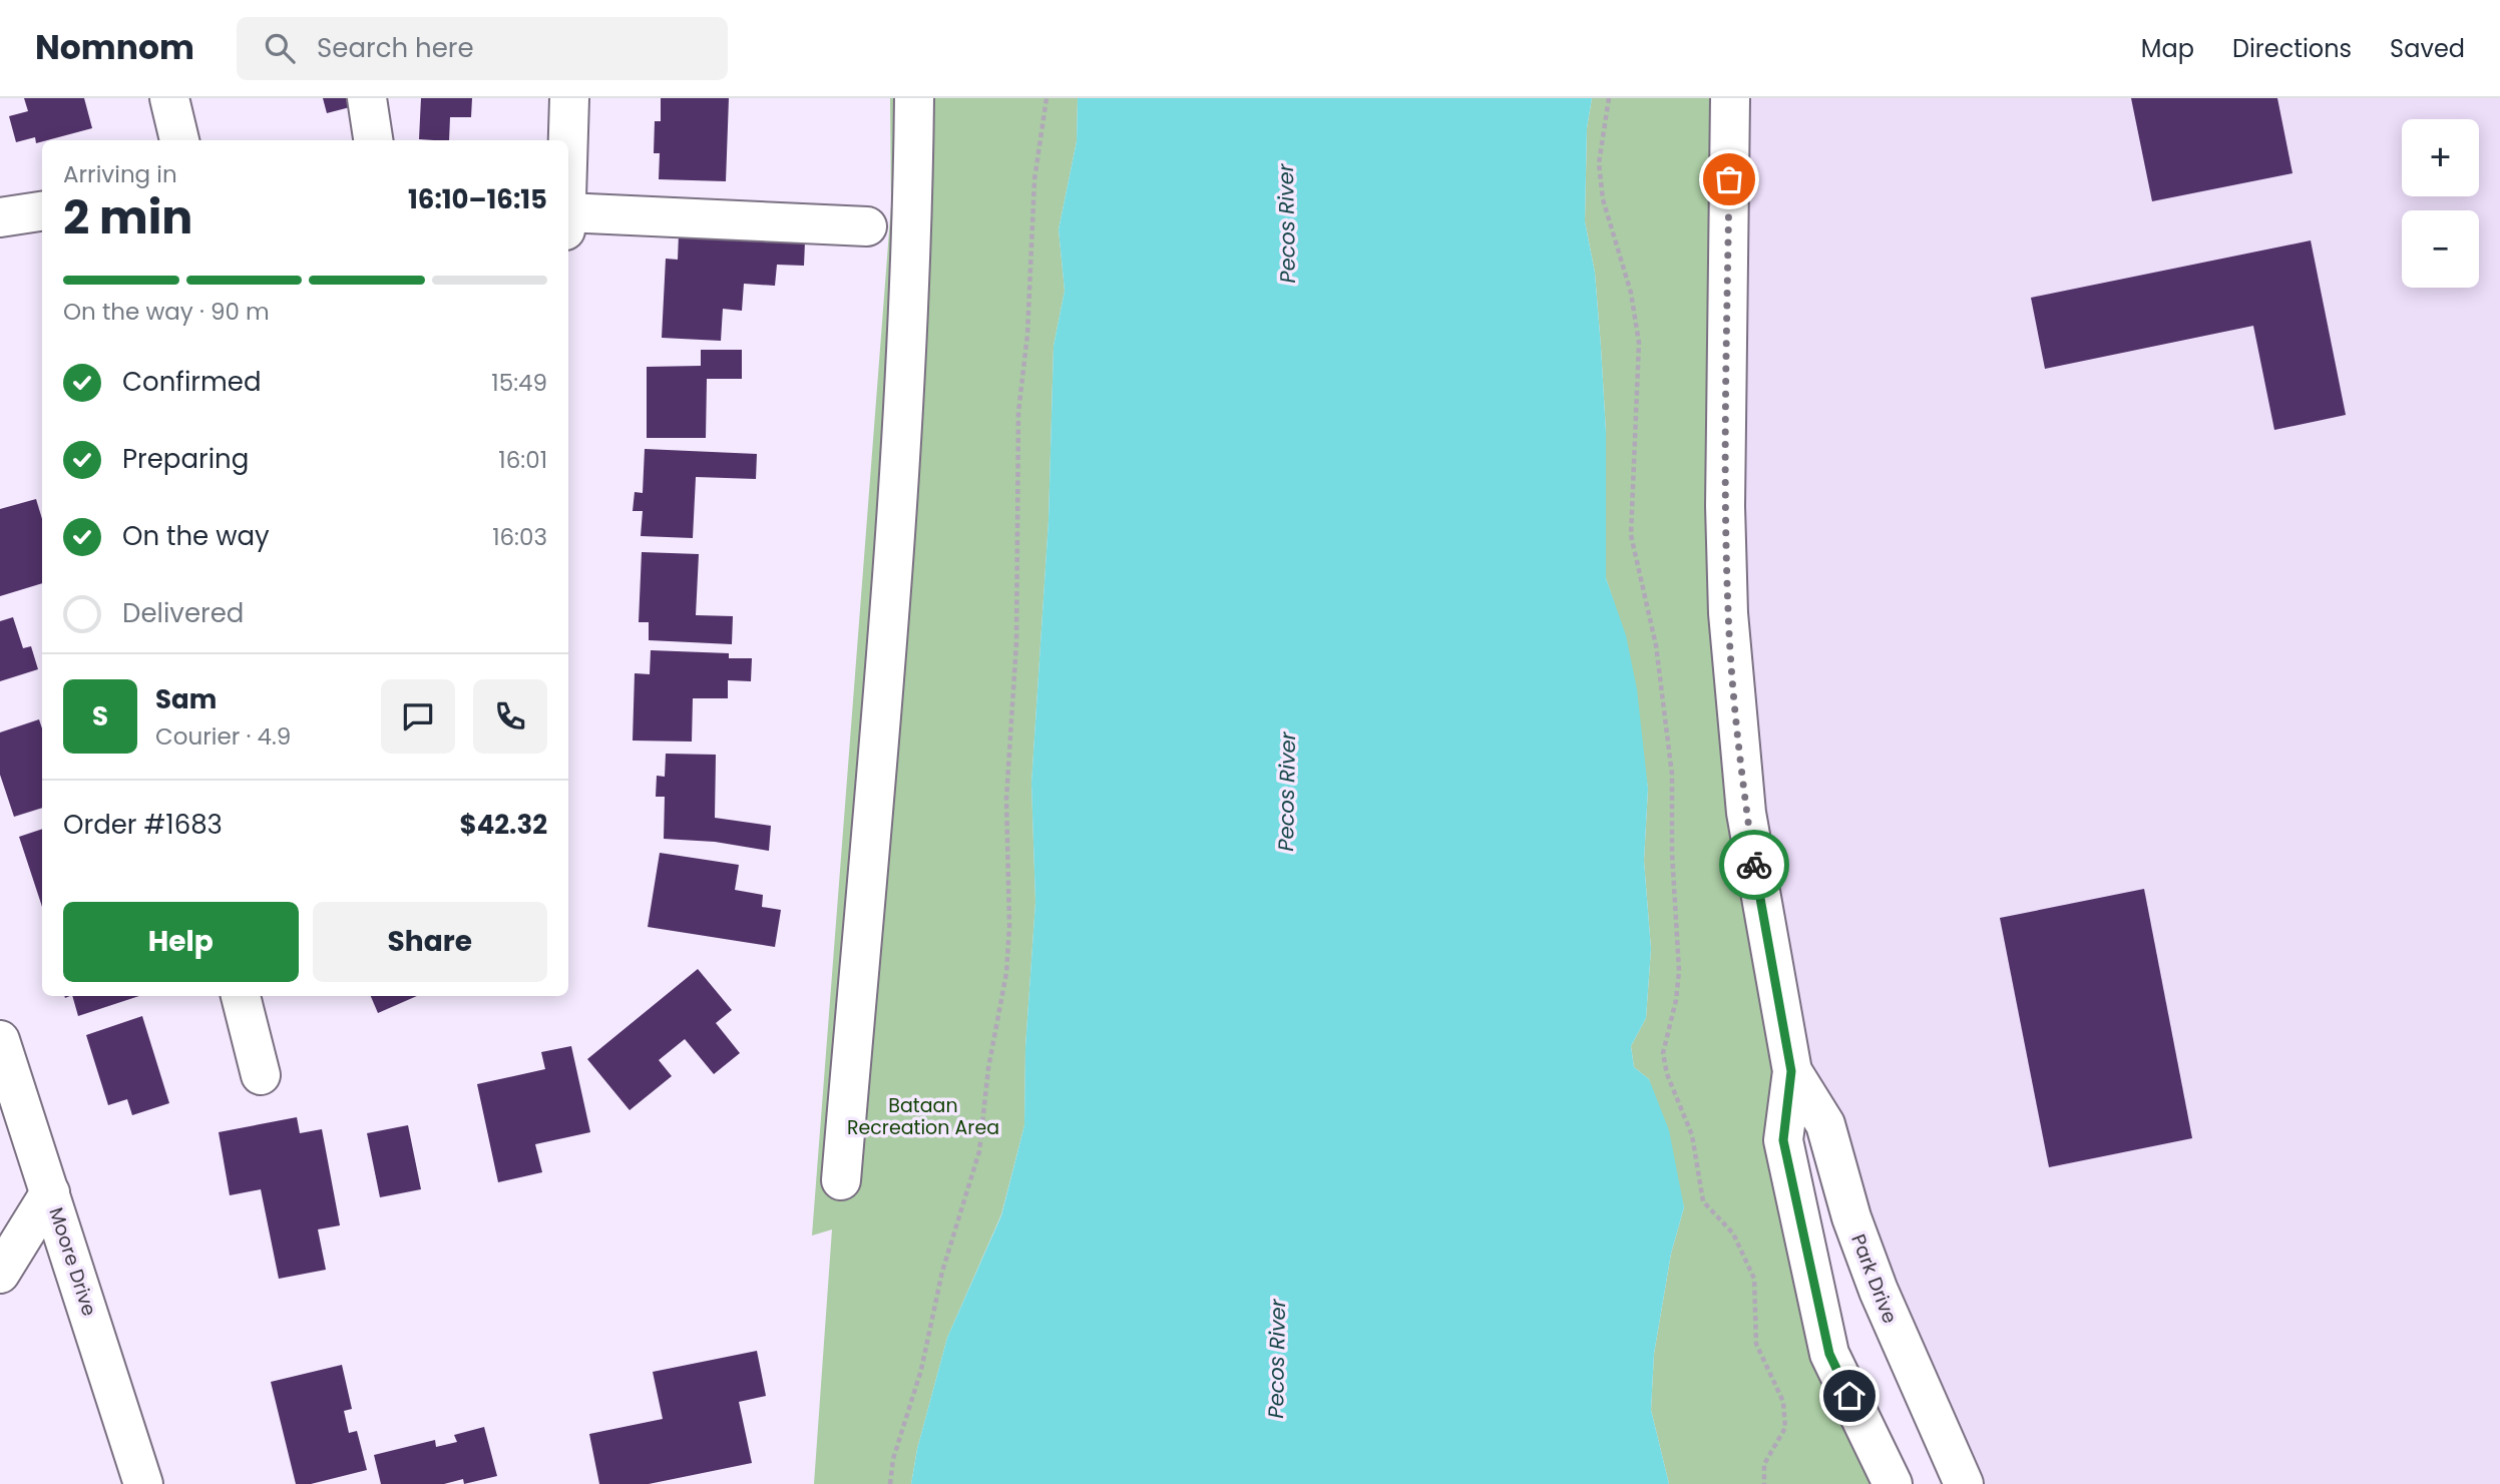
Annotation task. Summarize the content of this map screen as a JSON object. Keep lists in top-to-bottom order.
{
  "streets": {
    "street": ["Moore Drive", "Park Drive"]
  },
  "water": ["Pecos River"],
  "parks": ["Bataan Recreation Area"],
  "page": {
    "header": "Nomnom",
    "search": "Search here",
    "nav": ["Map", "Directions", "Saved"],
    "map_buttons": ["+", "−"],
    "heading": ["2 min", "Arriving in", "16:10–16:15"],
    "panel": [
      "Sam",
      "Courier · 4.9",
      "Order #1683",
      "$42.32"
    ],
    "bar": "On the way · 90 m",
    "list": [
      ["Confirmed", "15:49"],
      ["Preparing", "16:01"],
      ["On the way", "16:03"],
      "Delivered"
    ],
    "round": "S",
    "buttons": ["Help", "Share"]
  }
}
